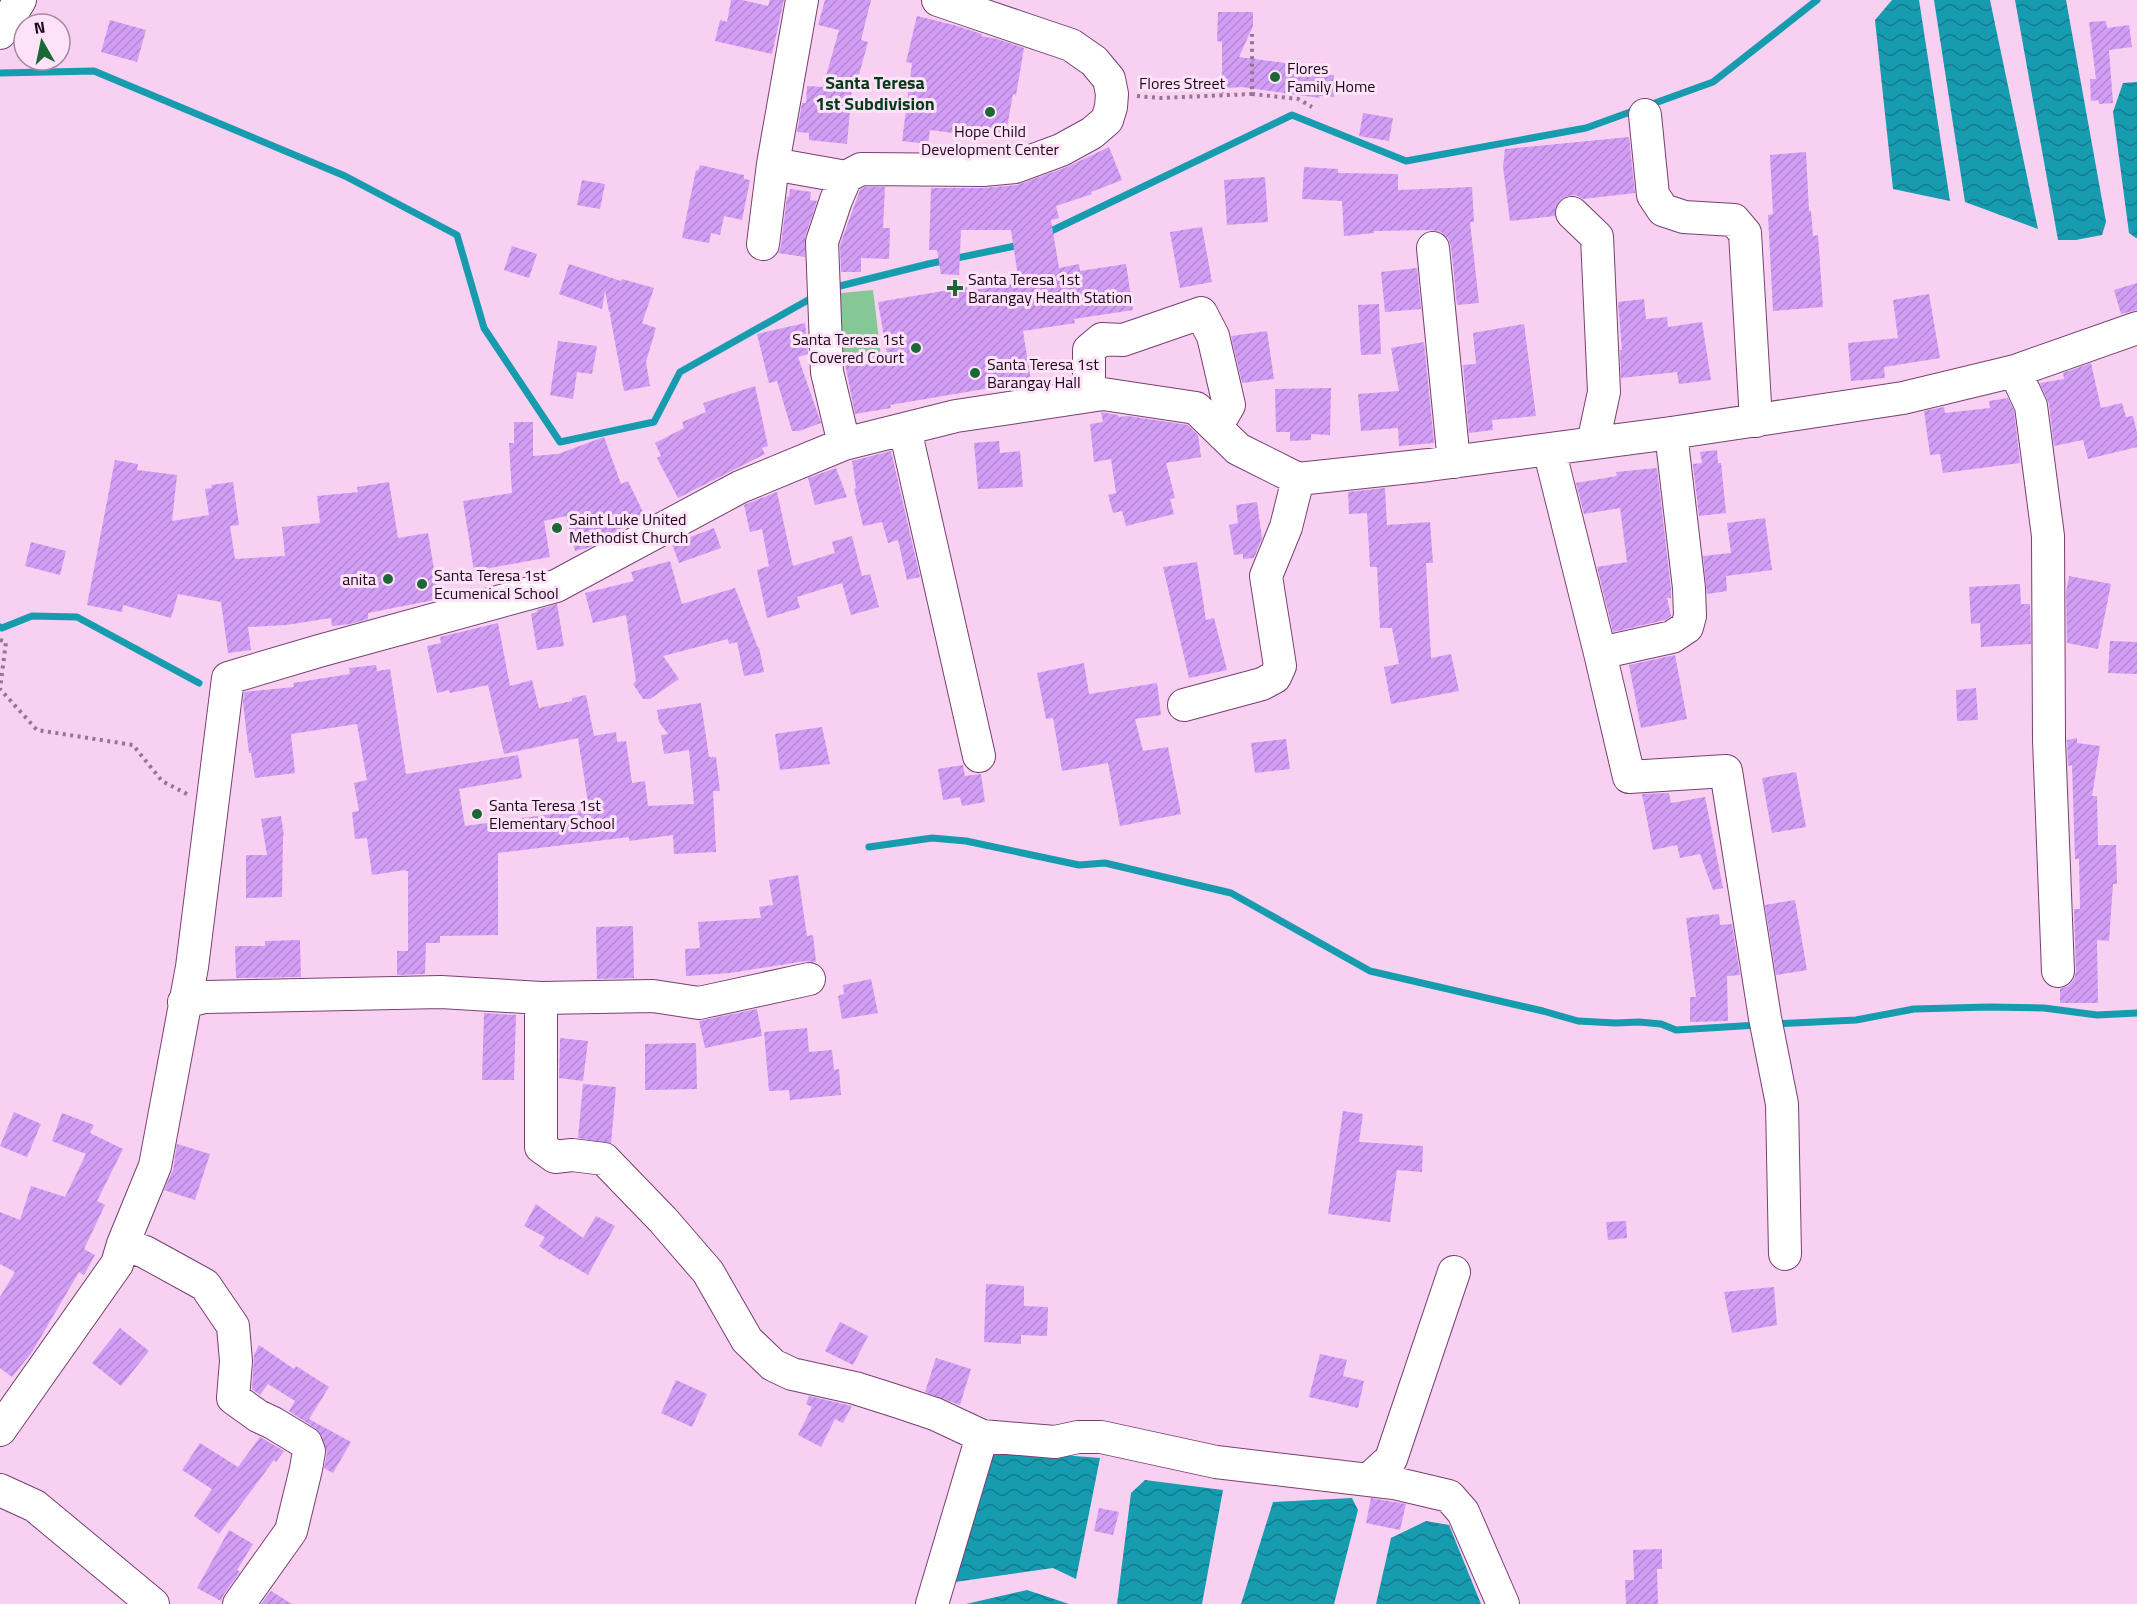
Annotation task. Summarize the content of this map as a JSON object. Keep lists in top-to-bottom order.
{
  "streets": {
    "path": ["Flores Street"]
  },
  "districts": ["Santa Teresa 1st Subdivision"],
  "places": {
    "other": [
      "Flores Family Home",
      "Hope Child Development Center",
      "Santa Teresa 1st Covered Court",
      "Santa Teresa 1st Barangay Hall",
      "Saint Luke United Methodist Church",
      "anita",
      "Santa Teresa 1st Ecumenical School",
      "Santa Teresa 1st Elementary School"
    ],
    "health": ["Santa Teresa 1st Barangay Health Station"]
  },
  "north": "top"
}
